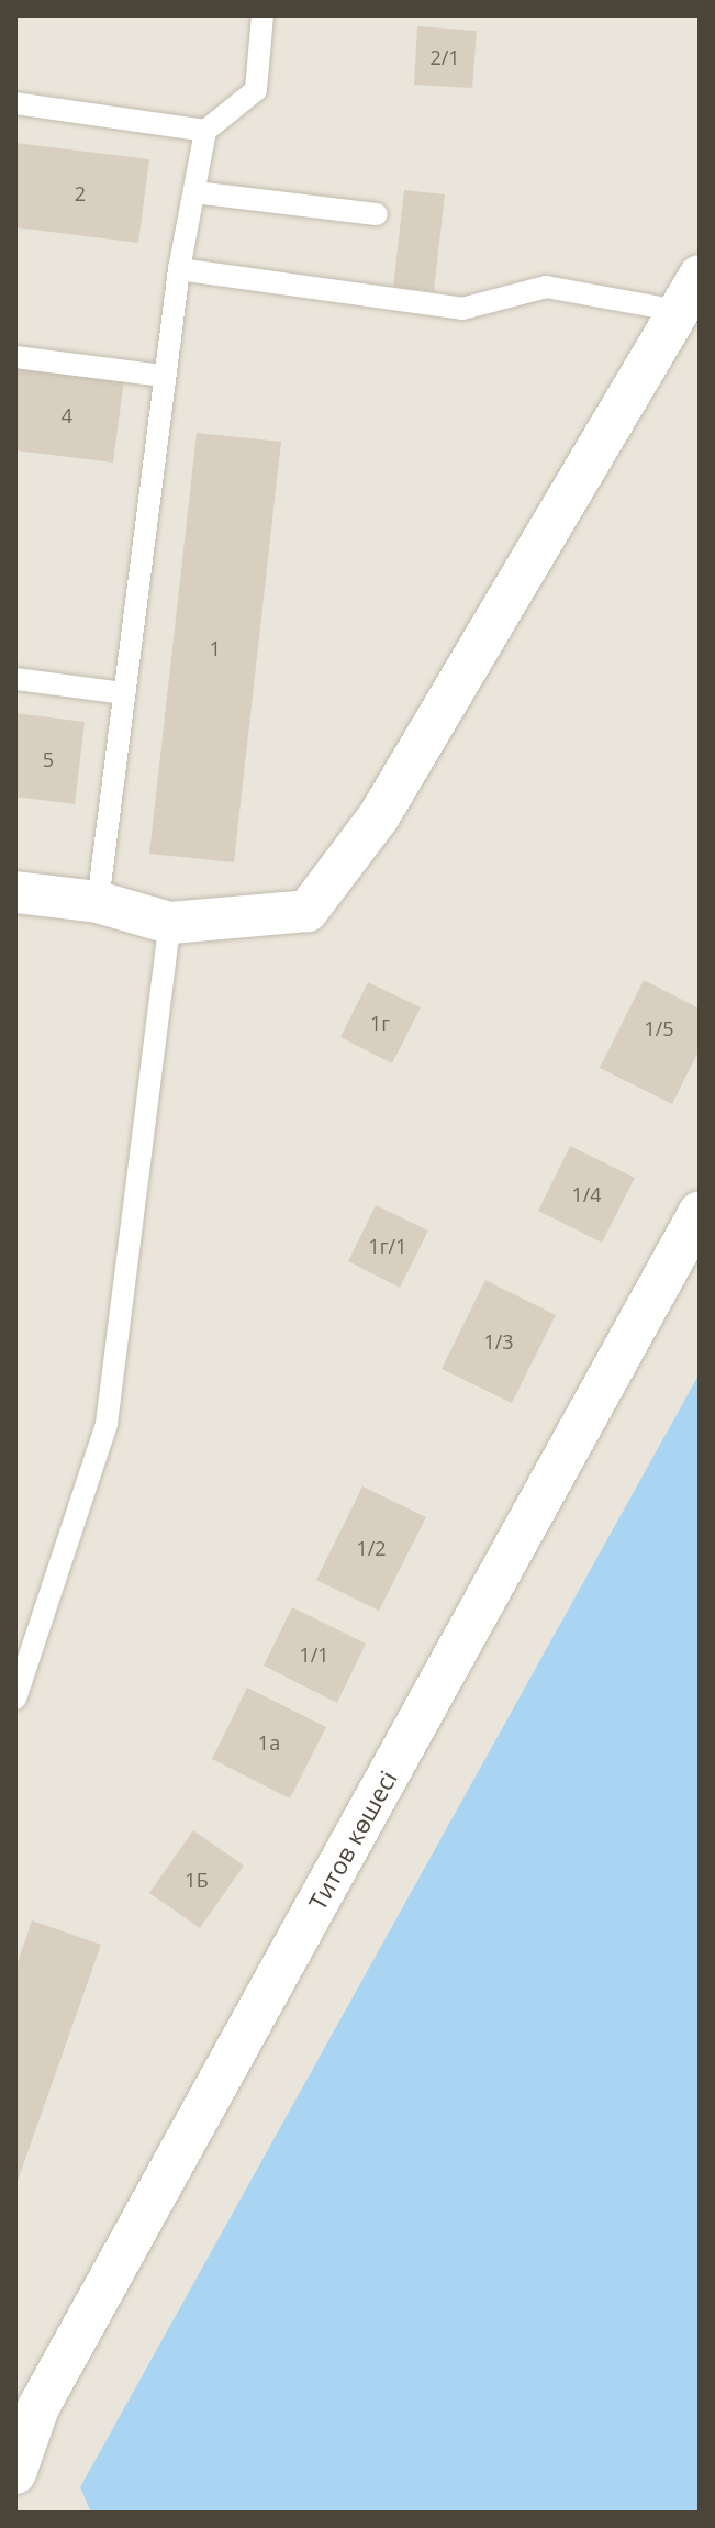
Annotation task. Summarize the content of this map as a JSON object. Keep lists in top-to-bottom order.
{
  "streets": {
    "street": ["Титов көшесі"]
  },
  "house_numbers": [
    "2/1",
    "2",
    "4",
    "1",
    "5",
    "1г",
    "1/5",
    "1/4",
    "1г/1",
    "1/3",
    "1/2",
    "1/1",
    "1а",
    "1Б"
  ]
}
